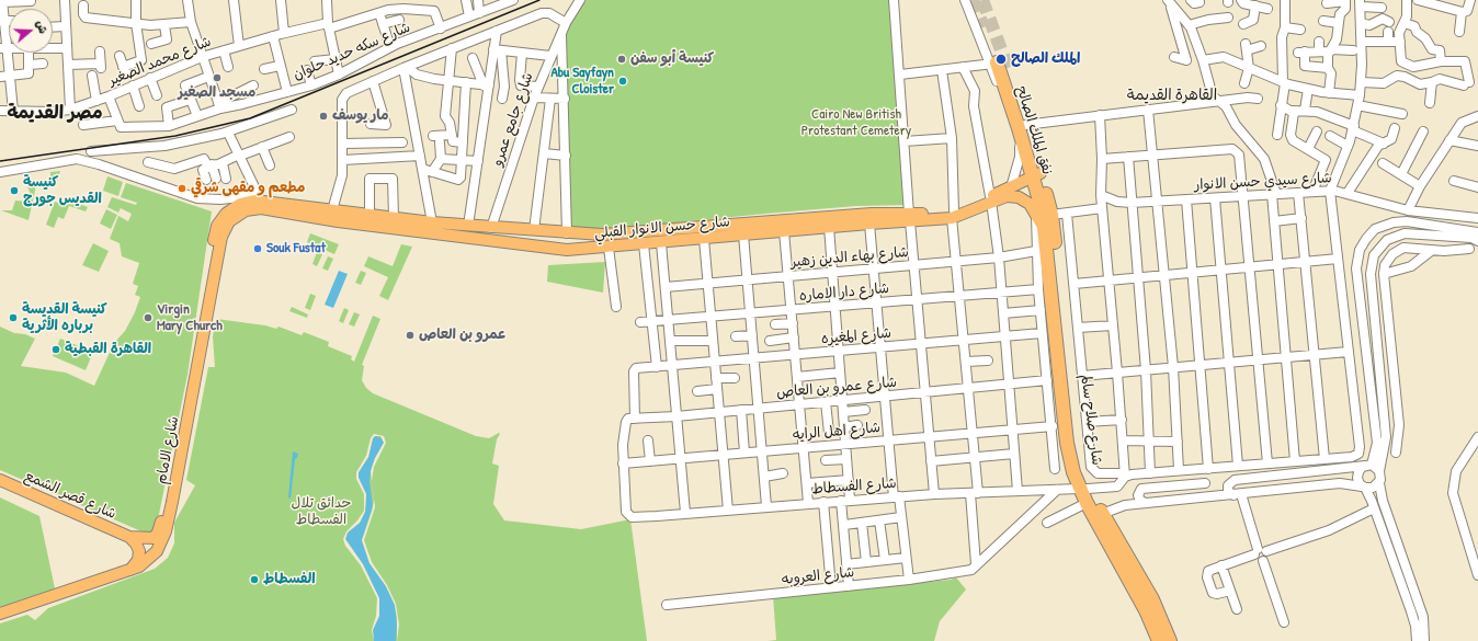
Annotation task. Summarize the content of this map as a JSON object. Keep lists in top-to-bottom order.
{
  "streets": {
    "highway": ["نفق الملك الصالح", "شارع صلاح سالم"],
    "main road": ["شارع حسن الانوار القبلي", "شارع الامام", "شارع قصر الشمع"],
    "street": [
      "شارع سكه حديد حلوان",
      "شارع محمد الصغير",
      "شارع جامع عمرو",
      "شارع سيدي حسن الانوار",
      "شارع بهاء الدين زهير",
      "شارع دار الاماره",
      "شارع المغيره",
      "شارع عمرو بن العاص",
      "شارع اهل الرايه",
      "شارع الفسطاط",
      "شارع العروبه"
    ]
  },
  "crossings": [
    ["شارع سكه حديد حلوان", "شارع محمد الصغير"],
    ["شارع جامع عمرو", "شارع حسن الانوار القبلي"],
    ["نفق الملك الصالح", "شارع حسن الانوار القبلي"],
    ["نفق الملك الصالح", "شارع صلاح سالم"],
    ["شارع حسن الانوار القبلي", "شارع صلاح سالم"],
    ["شارع حسن الانوار القبلي", "شارع الامام"],
    ["شارع المغيره", "شارع عمرو بن العاص"],
    ["شارع صلاح سالم", "شارع الفسطاط"],
    ["شارع اهل الرايه", "شارع الفسطاط"]
  ],
  "districts": ["القاهرة القديمة", "مصر القديمة"],
  "parks": ["Cairo New British Protestant Cemetery", "حدائق تلال الفسطاط"],
  "places": [
    "كنيسة أبو سفن",
    "الملك الصالح",
    "مسجد الصغير",
    "Abu Sayfayn Cloister",
    "مار يوسف",
    "مطعم و مقهى شرقي",
    "كنيسة القديس جورج",
    "Souk Fustat",
    "كنيسة القديسة برباره الأثرية",
    "Virgin Mary Church",
    "عمرو بن العاص",
    "القاهرة القبطية",
    "الفسطاط"
  ],
  "north": "right"
}
